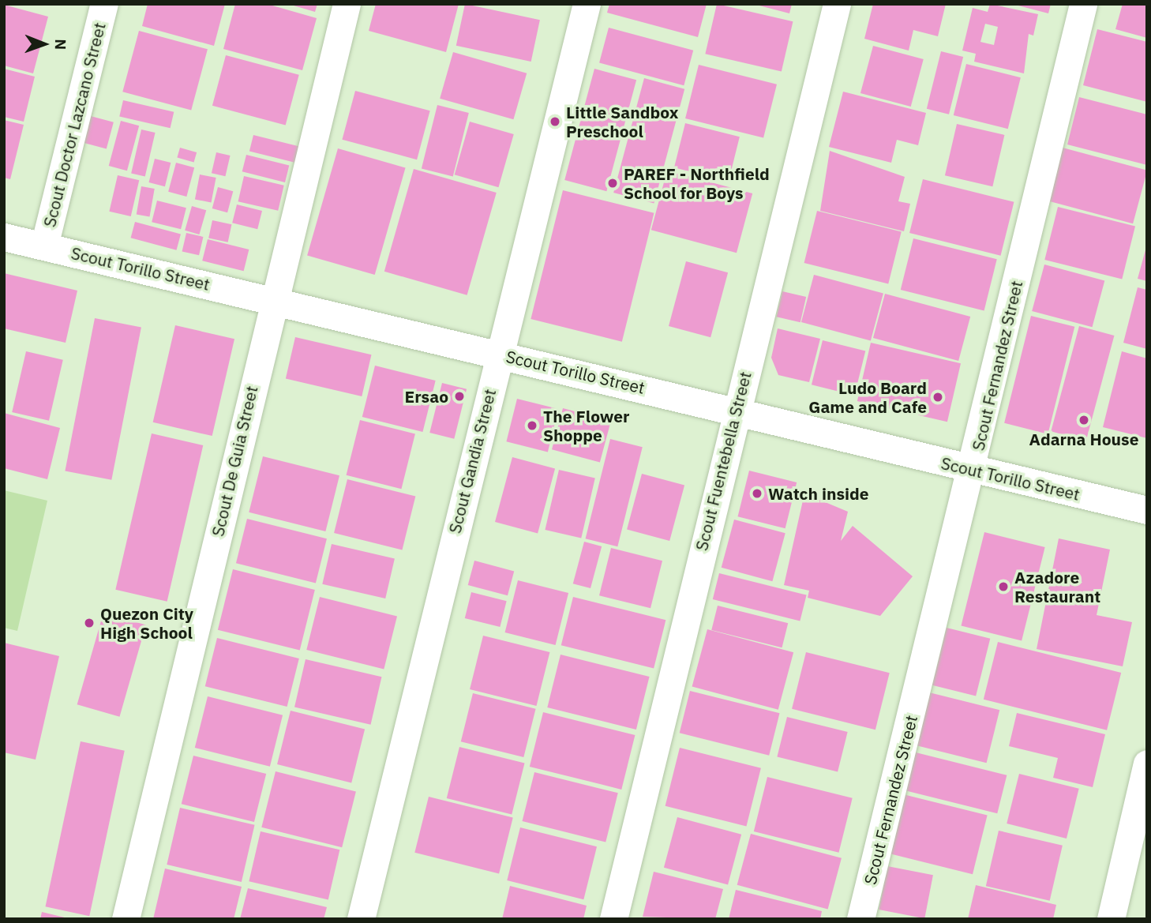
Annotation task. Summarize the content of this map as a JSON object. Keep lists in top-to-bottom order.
{
  "streets": {
    "street": [
      "Scout Doctor Lazcano Street",
      "Scout Torillo Street",
      "Scout Fernandez Street",
      "Scout De Guia Street",
      "Scout Gandia Street",
      "Scout Fuentebella Street"
    ]
  },
  "crossings": [
    ["Scout Doctor Lazcano Street", "Scout Torillo Street"],
    ["Scout Torillo Street", "Scout Fernandez Street"],
    ["Scout Torillo Street", "Scout De Guia Street"],
    ["Scout Torillo Street", "Scout Gandia Street"],
    ["Scout Torillo Street", "Scout Fuentebella Street"]
  ],
  "places": [
    "Little Sandbox Preschool",
    "PAREF - Northfield School for Boys",
    "Ersao",
    "Ludo Board Game and Cafe",
    "Adarna House",
    "The Flower Shoppe",
    "Watch inside",
    "Azadore Restaurant",
    "Quezon City High School"
  ],
  "north": "right"
}
